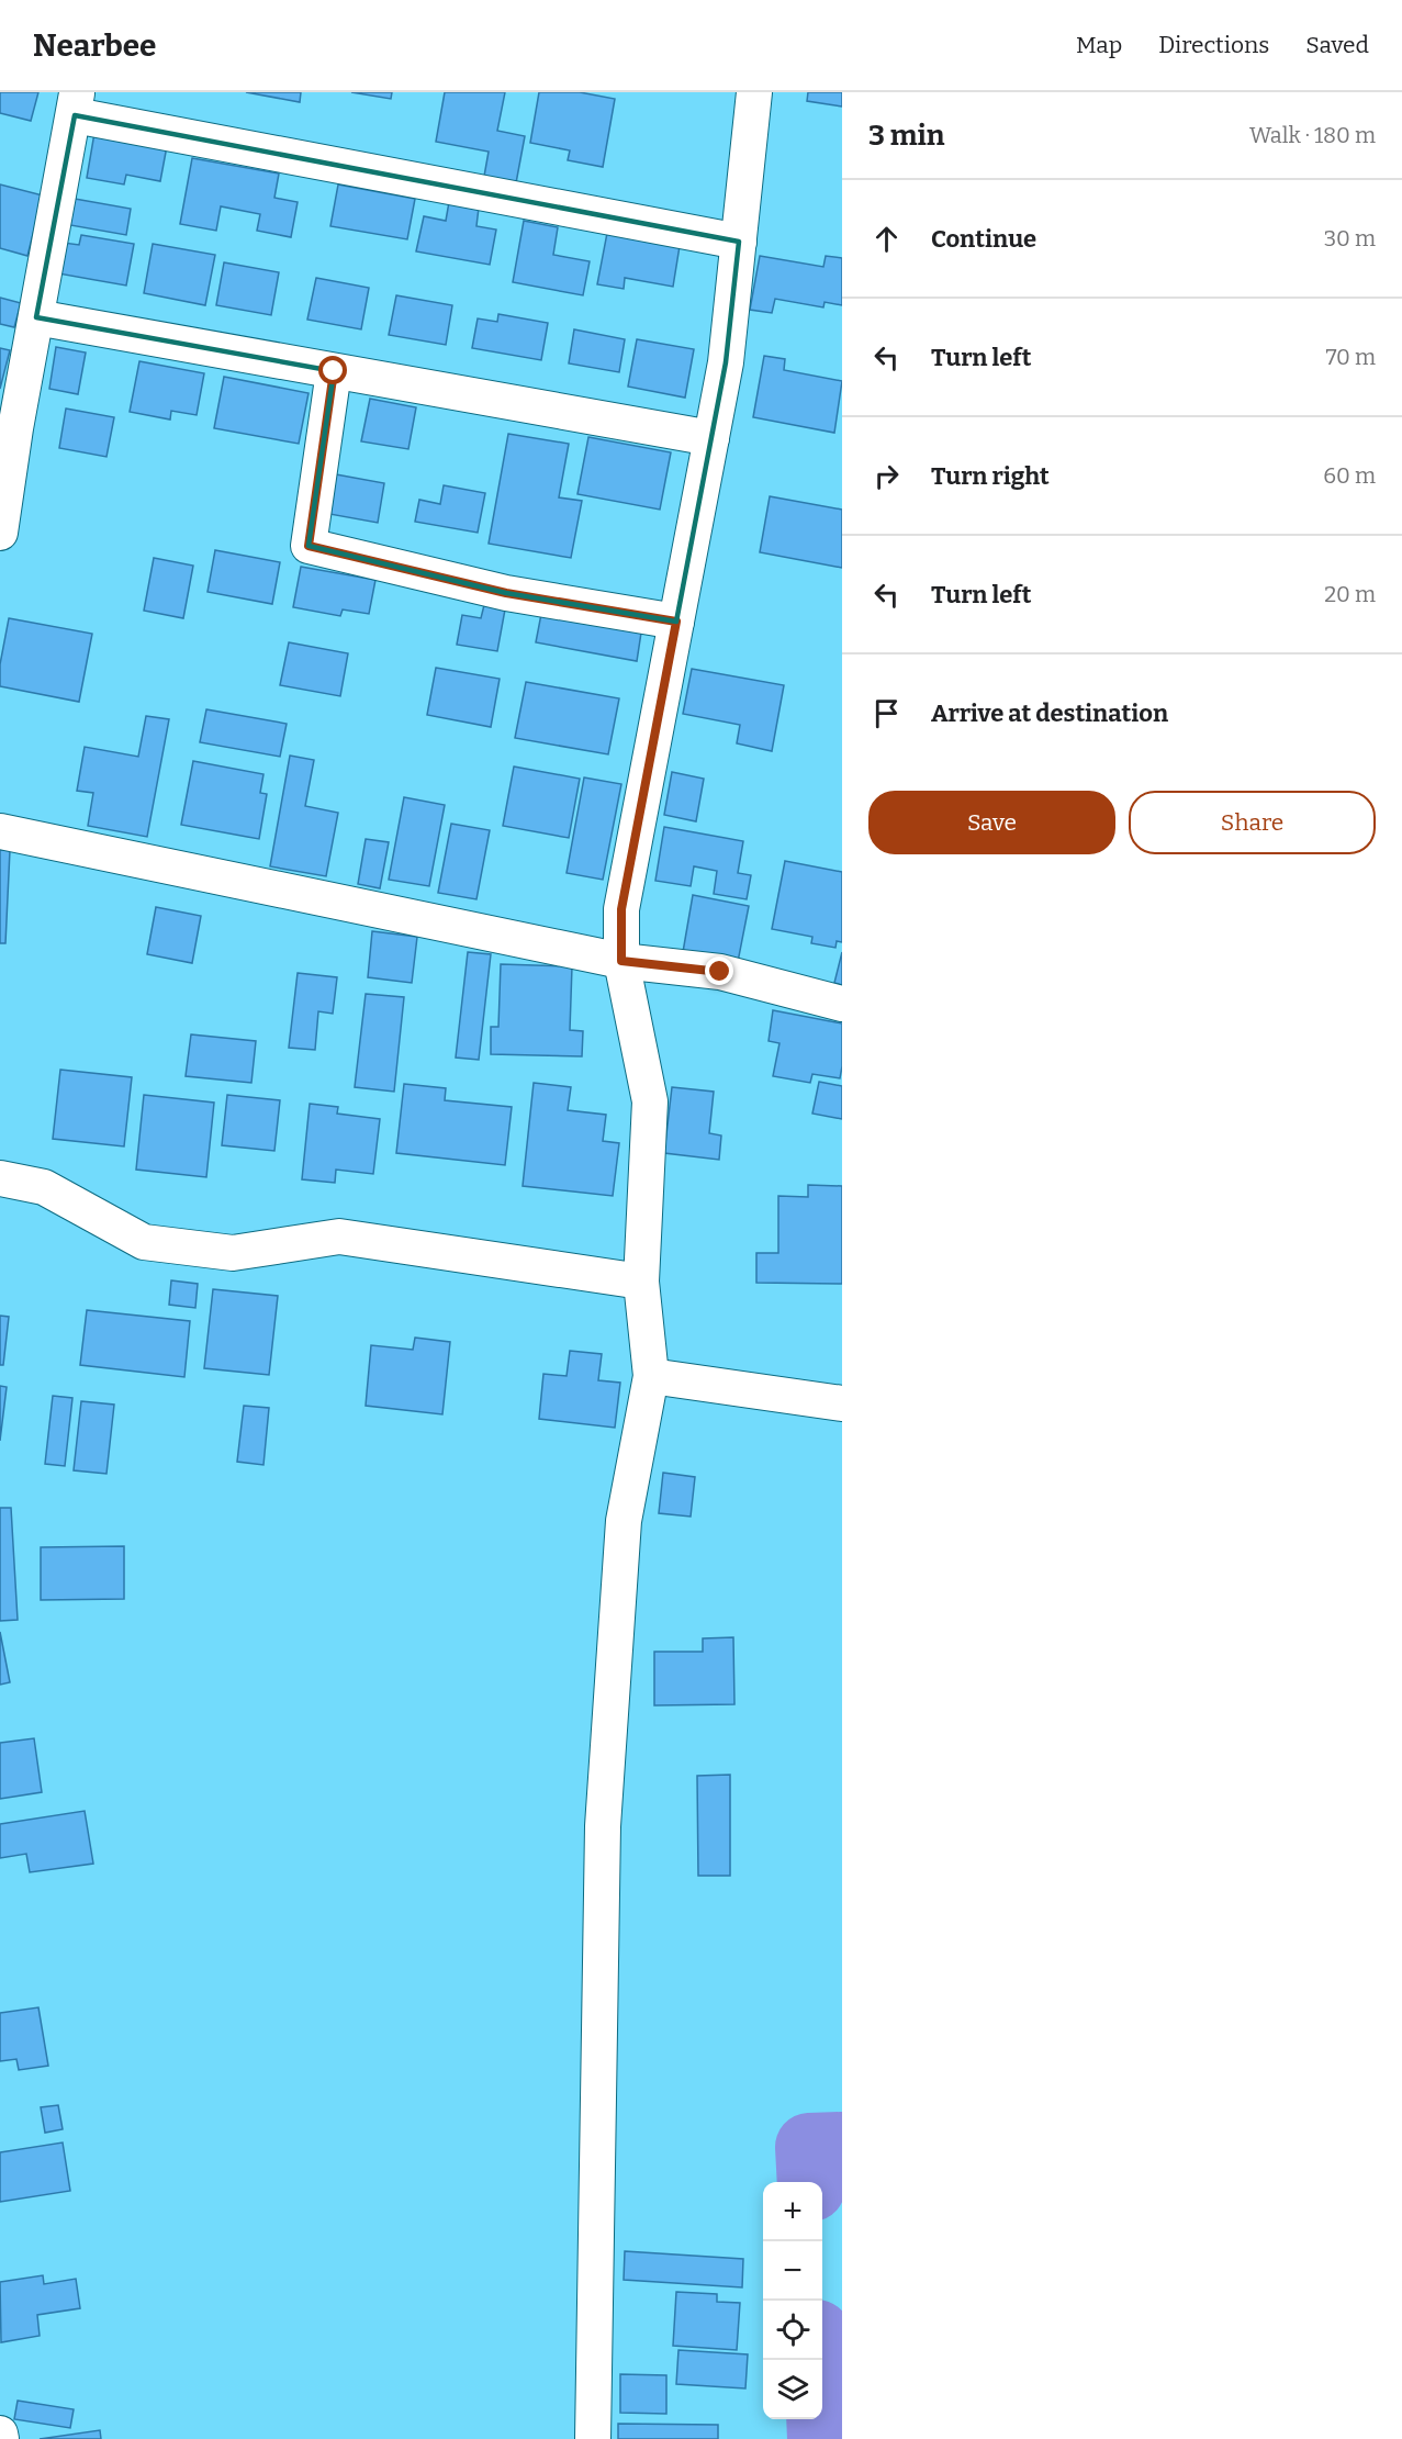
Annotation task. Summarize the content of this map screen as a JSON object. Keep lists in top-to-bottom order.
{
  "page": {
    "header": "Nearbee",
    "nav": ["Map", "Directions", "Saved"],
    "heading": ["3 min", "Walk · 180 m"],
    "list": [
      ["Continue", "30 m"],
      ["Turn left", "70 m"],
      ["Turn right", "60 m"],
      ["Turn left", "20 m"],
      "Arrive at destination"
    ],
    "buttons": ["Save", "Share"],
    "map_buttons": ["+", "−"]
  }
}
